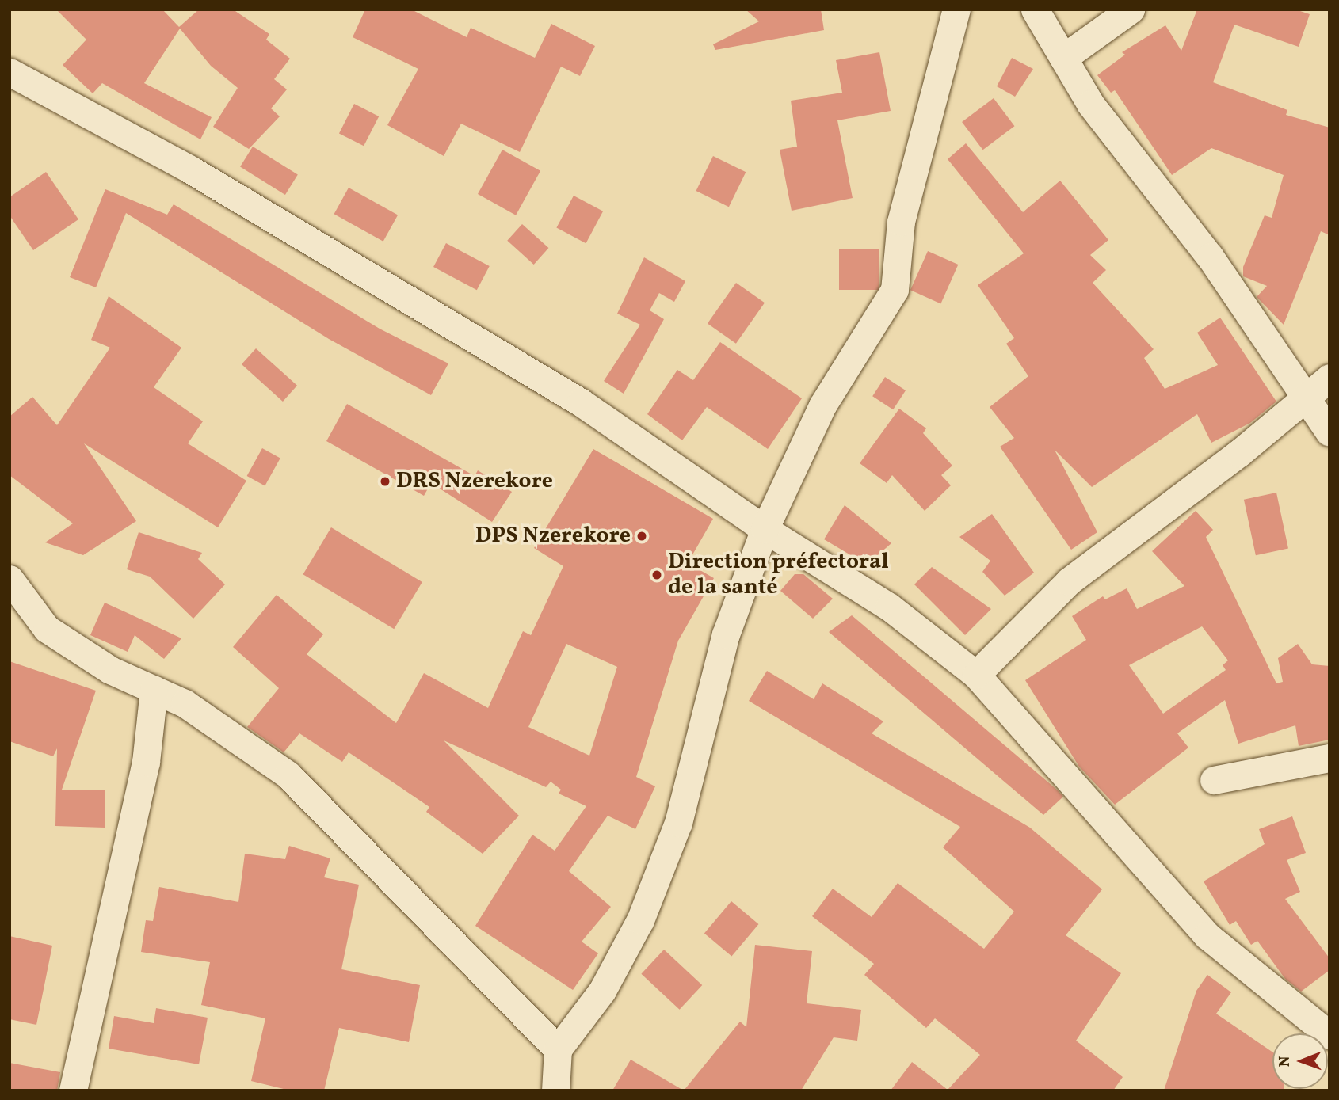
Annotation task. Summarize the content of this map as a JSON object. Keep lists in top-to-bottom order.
{
  "places": ["DRS Nzerekore", "DPS Nzerekore", "Direction préfectoral de la santé"],
  "north": "left"
}
